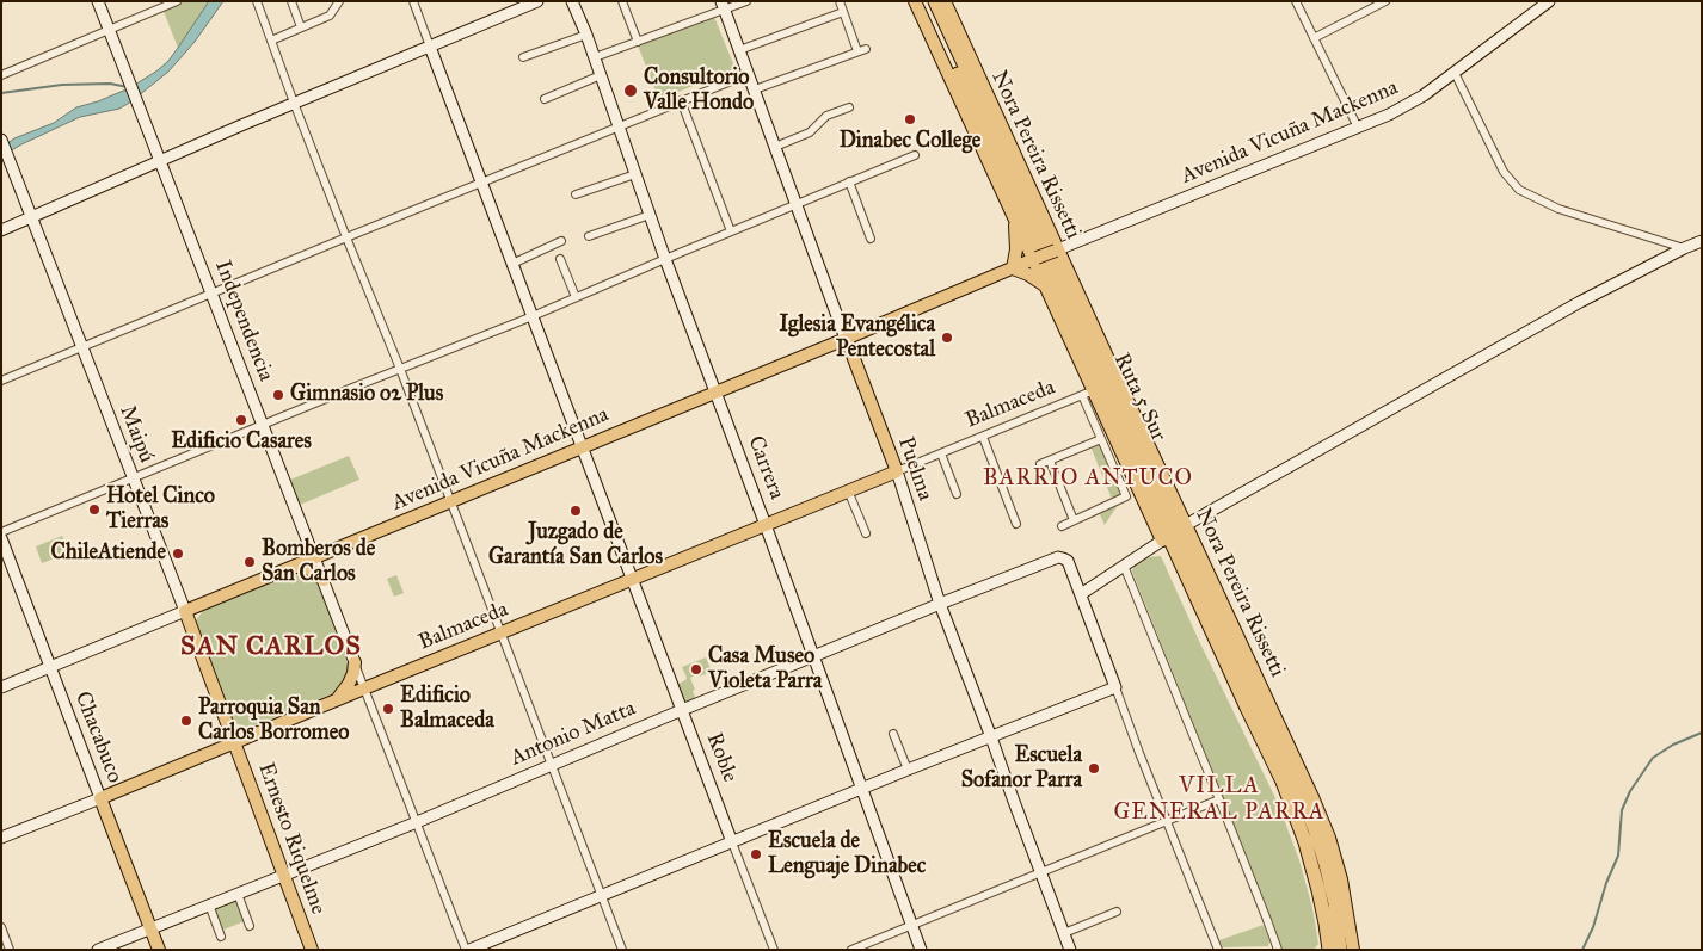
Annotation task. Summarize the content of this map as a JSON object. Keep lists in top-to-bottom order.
{
  "streets": {
    "highway": ["Ruta 5 Sur"],
    "main road": [
      "Avenida Vicuña Mackenna",
      "Nora Pereira Rissetti",
      "Balmaceda",
      "Maipú",
      "Puelma",
      "Chacabuco",
      "Ernesto Riquelme"
    ],
    "street": [
      "Independencia",
      "Carrera",
      "Antonio Matta",
      "Roble"
    ]
  },
  "crossings": [
    ["Avenida Vicuña Mackenna", "Nora Pereira Rissetti"],
    ["Avenida Vicuña Mackenna", "Independencia"],
    ["Avenida Vicuña Mackenna", "Balmaceda"],
    ["Avenida Vicuña Mackenna", "Maipú"],
    ["Avenida Vicuña Mackenna", "Carrera"],
    ["Avenida Vicuña Mackenna", "Puelma"],
    ["Avenida Vicuña Mackenna", "Chacabuco"],
    ["Avenida Vicuña Mackenna", "Roble"],
    ["Independencia", "Balmaceda"],
    ["Independencia", "Maipú"],
    ["Independencia", "Antonio Matta"],
    ["Balmaceda", "Maipú"],
    ["Balmaceda", "Carrera"],
    ["Balmaceda", "Puelma"],
    ["Balmaceda", "Chacabuco"],
    ["Balmaceda", "Roble"],
    ["Balmaceda", "Ernesto Riquelme"],
    ["Maipú", "Ernesto Riquelme"],
    ["Carrera", "Antonio Matta"],
    ["Puelma", "Antonio Matta"],
    ["Antonio Matta", "Chacabuco"],
    ["Antonio Matta", "Roble"],
    ["Antonio Matta", "Ernesto Riquelme"]
  ],
  "districts": ["BARRIO ANTUCO", "SAN CARLOS", "VILLA GENERAL PARRA"],
  "places": [
    "Consultorio Valle Hondo",
    "Dinabec College",
    "Iglesia Evangélica Pentecostal",
    "Gimnasio o2 Plus",
    "Edificio Casares",
    "Hotel Cinco Tierras",
    "Juzgado de Garantía San Carlos",
    "ChileAtiende",
    "Bomberos de San Carlos",
    "Casa Museo Violeta Parra",
    "Edificio Balmaceda",
    "Parroquia San Carlos Borromeo",
    "Escuela Sofanor Parra",
    "Escuela de Lenguaje Dinabec"
  ]
}
